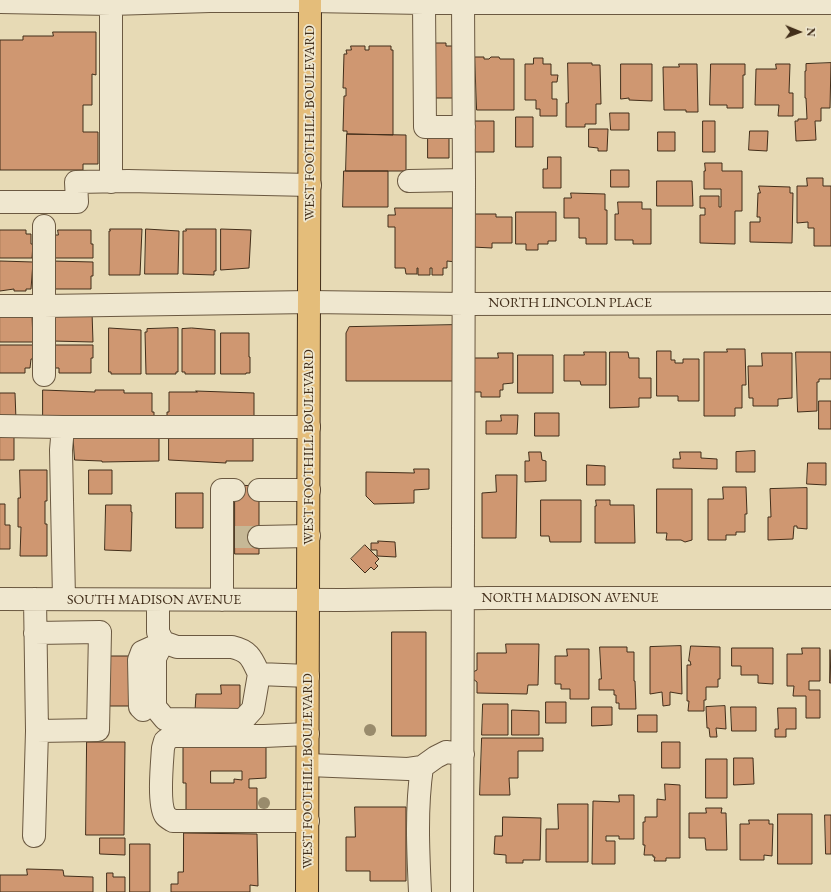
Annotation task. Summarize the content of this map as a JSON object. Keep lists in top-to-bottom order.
{
  "streets": {
    "main road": ["WEST FOOTHILL BOULEVARD"],
    "street": ["NORTH LINCOLN PLACE", "NORTH MADISON AVENUE", "SOUTH MADISON AVENUE"]
  },
  "crossings": [
    ["WEST FOOTHILL BOULEVARD", "NORTH LINCOLN PLACE"],
    ["WEST FOOTHILL BOULEVARD", "NORTH MADISON AVENUE"],
    ["WEST FOOTHILL BOULEVARD", "SOUTH MADISON AVENUE"],
    ["NORTH MADISON AVENUE", "SOUTH MADISON AVENUE"]
  ],
  "north": "right"
}
